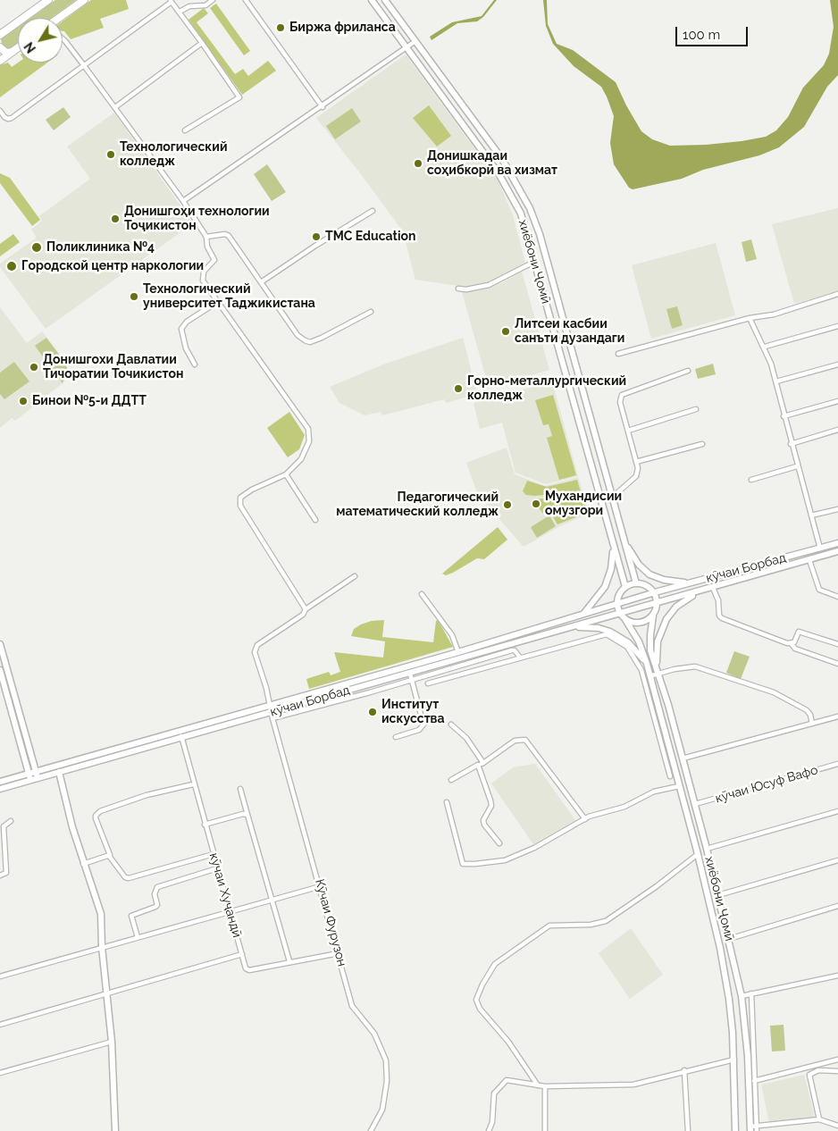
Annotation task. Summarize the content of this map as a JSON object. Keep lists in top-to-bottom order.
{
  "streets": {
    "main road": ["хиёбони Ҷомӣ", "кӯчаи Борбад"],
    "street": ["кӯчаи Юсуф Вафо", "кӯчаи Хуҷандӣ", "Кӯчаи Фурузон"]
  },
  "crossings": [
    ["хиёбони Ҷомӣ", "кӯчаи Борбад"],
    ["хиёбони Ҷомӣ", "кӯчаи Юсуф Вафо"],
    ["кӯчаи Борбад", "кӯчаи Хуҷандӣ"],
    ["кӯчаи Борбад", "Кӯчаи Фурузон"],
    ["кӯчаи Хуҷандӣ", "Кӯчаи Фурузон"]
  ],
  "places": [
    "Биржа фриланса",
    "Технологический колледж",
    "Донишкадаи соҳибкорӣ ва хизмат",
    "Донишгоҳи технологии Тоҷикистон",
    "TMC Education",
    "Поликлиника №4",
    "Городской центр наркологии",
    "Технологический университет Таджикистана",
    "Литсеи касбии санъти дузандаги",
    "Донишгохи Давлатии Тичоратии Точикистон",
    "Горно-металлургический колледж",
    "Бинои №5-и ДДТТ",
    "Мухандисии омузгори",
    "Педагогический математический колледж",
    "Институт искусства"
  ],
  "scale_bar": "100 m",
  "north": "bottom left"
}
